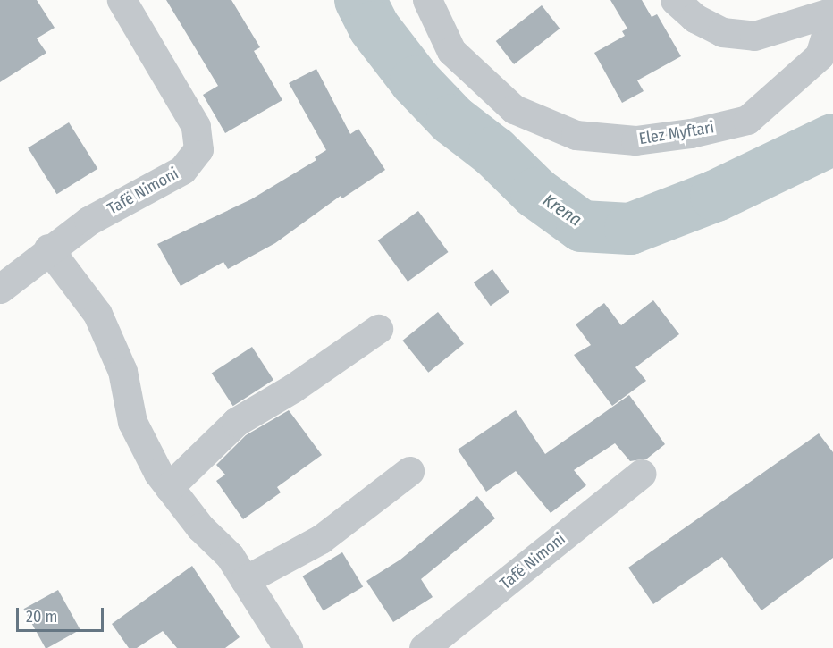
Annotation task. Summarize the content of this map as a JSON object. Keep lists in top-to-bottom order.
{
  "streets": {
    "street": ["Elez Myftari", "Tafë Nimoni"]
  },
  "water": ["Krena"],
  "scale_bar": "20 m"
}
